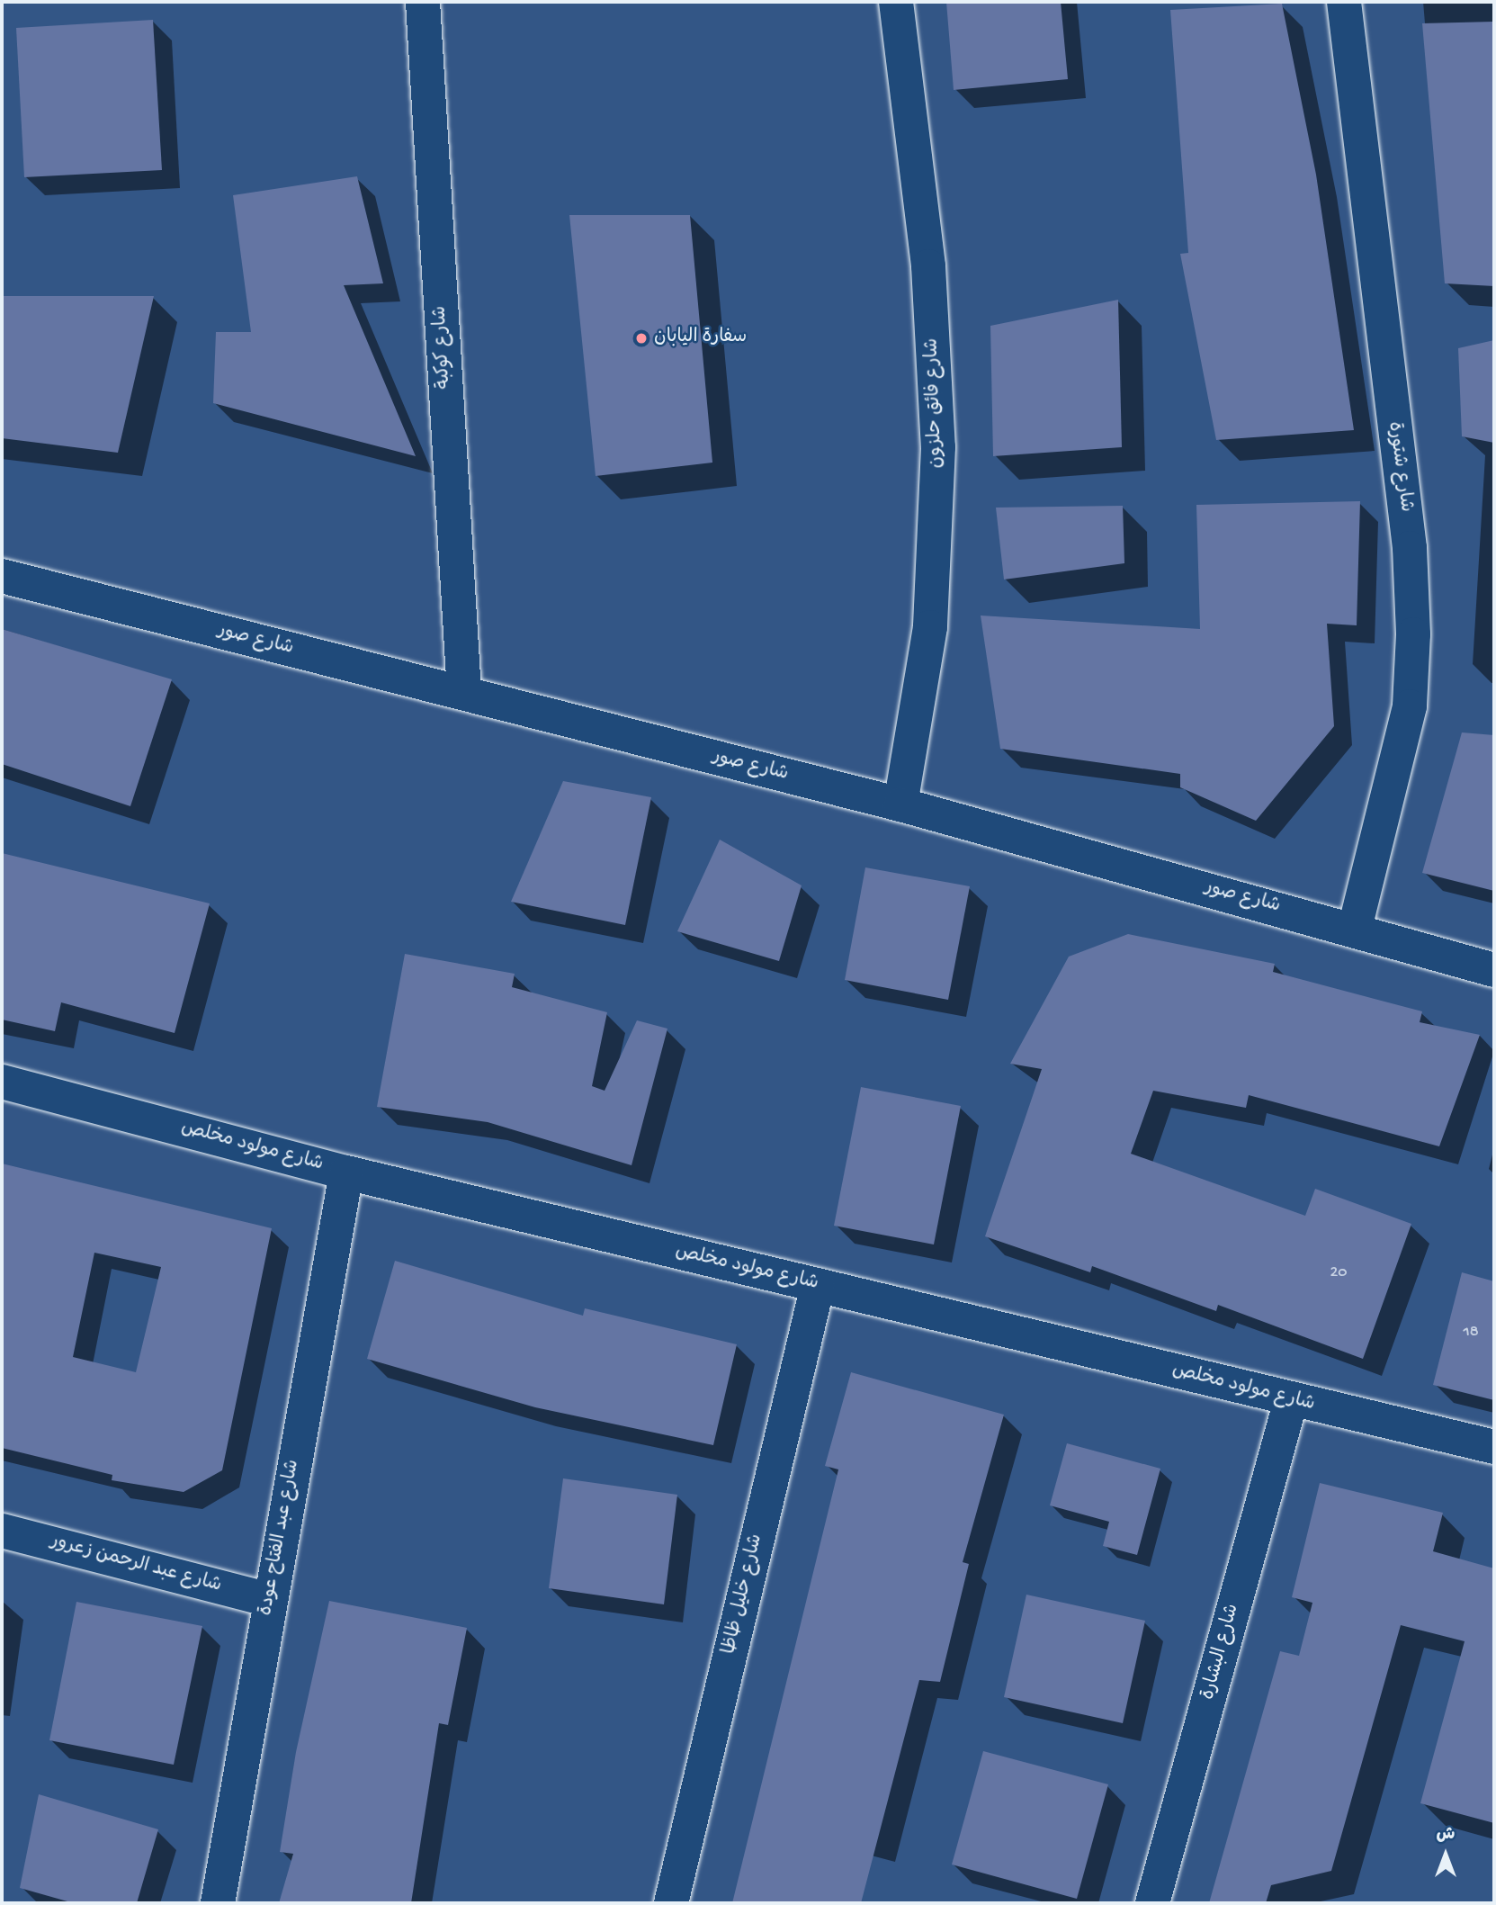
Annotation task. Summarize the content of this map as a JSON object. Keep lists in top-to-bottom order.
{
  "streets": {
    "street": [
      "شارع كوكبة",
      "شارع فائق حلزون",
      "شارع شتورة",
      "شارع صور",
      "شارع مولود مخلص",
      "شارع عبد الفتاح عودة",
      "شارع عبد الرحمن زعرور",
      "شارع خليل ظاظا",
      "شارع البشارة"
    ]
  },
  "crossings": [
    ["شارع كوكبة", "شارع صور"],
    ["شارع فائق حلزون", "شارع صور"],
    ["شارع شتورة", "شارع صور"],
    ["شارع مولود مخلص", "شارع عبد الفتاح عودة"],
    ["شارع مولود مخلص", "شارع خليل ظاظا"],
    ["شارع مولود مخلص", "شارع البشارة"],
    ["شارع عبد الفتاح عودة", "شارع عبد الرحمن زعرور"]
  ],
  "places": ["سفارة اليابان"],
  "house_numbers": ["20", "18"],
  "north": "top"
}
